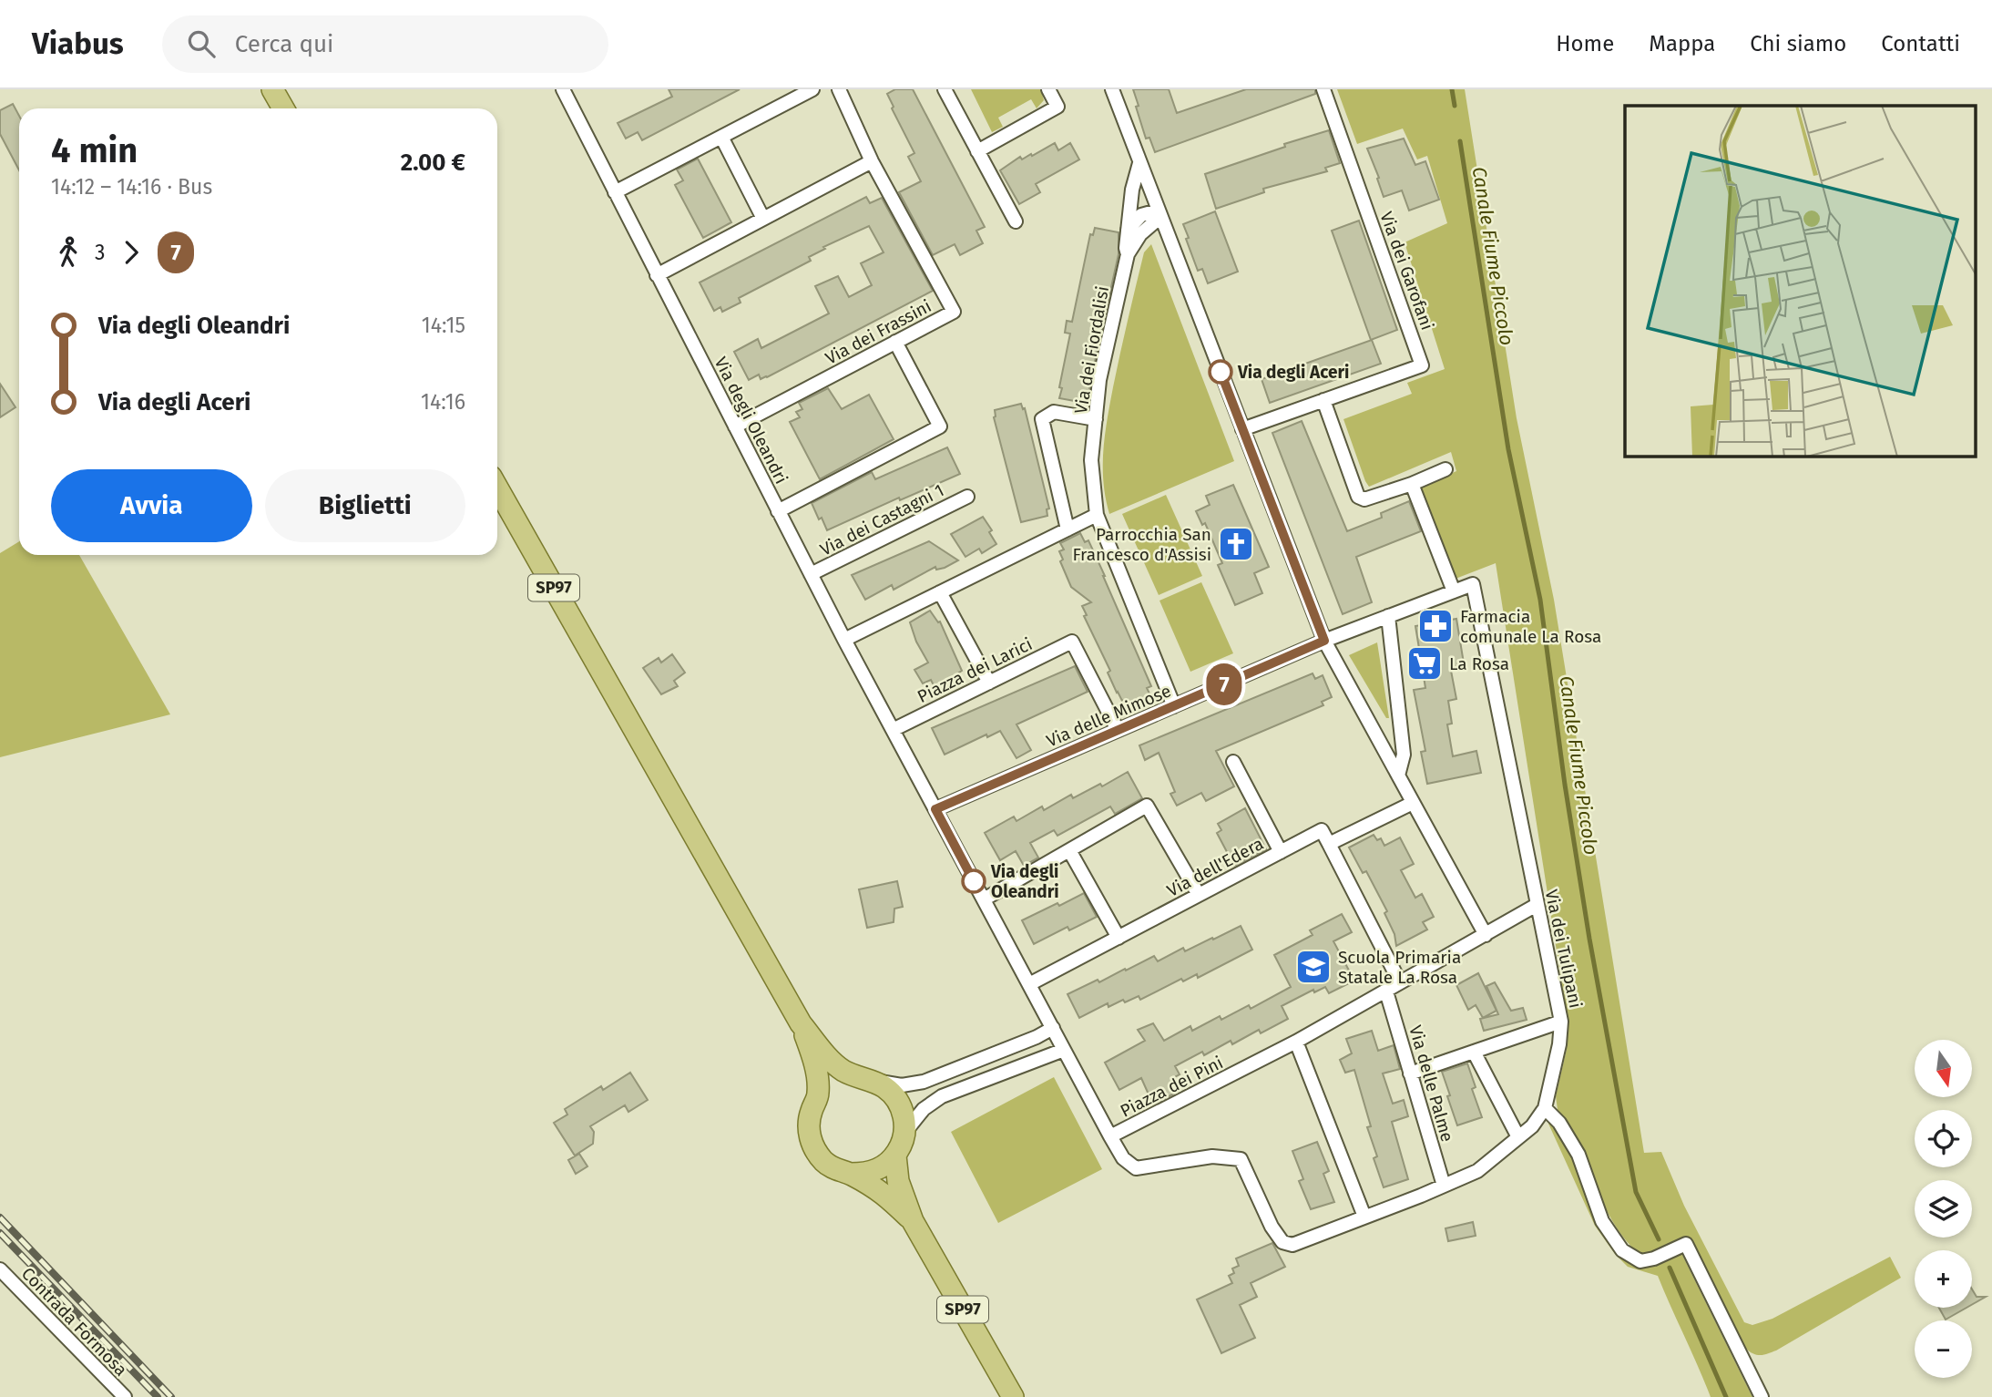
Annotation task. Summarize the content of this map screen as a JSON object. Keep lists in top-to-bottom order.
{
  "streets": {
    "main road": ["SP97"],
    "street": [
      "Via dei Garofani",
      "Via dei Frassini",
      "Via dei Fiordalisi",
      "Via degli Oleandri",
      "Via dei Castagni 1",
      "Piazza dei Larici",
      "Via delle Mimose",
      "Via dell'Edera",
      "Via dei Tulipani",
      "Via delle Palme",
      "Piazza dei Pini",
      "Contrada Formosa"
    ]
  },
  "crossings": [
    ["Via dei Frassini", "Via degli Oleandri"],
    ["Via dei Fiordalisi", "Via delle Mimose"],
    ["Via degli Oleandri", "Via dei Castagni 1"],
    ["Via degli Oleandri", "Piazza dei Larici"],
    ["Via degli Oleandri", "Via delle Mimose"],
    ["Via degli Oleandri", "Via dell'Edera"],
    ["Via degli Oleandri", "Piazza dei Pini"],
    ["Piazza dei Larici", "Via delle Mimose"],
    ["Via delle Mimose", "Via dei Tulipani"],
    ["Via dei Tulipani", "Via delle Palme"],
    ["Via dei Tulipani", "Piazza dei Pini"],
    ["Via delle Palme", "Piazza dei Pini"]
  ],
  "water": ["Canale Fiume Piccolo"],
  "places": {
    "other": ["Via degli Aceri", "Via degli Oleandri"],
    "church": ["Parrocchia San Francesco d'Assisi"],
    "pharmacy": ["Farmacia comunale La Rosa"],
    "supermarket": ["La Rosa"],
    "school or university": ["Scuola Primaria Statale La Rosa"]
  },
  "lines": ["bus line 7"],
  "north": "bottom",
  "page": {
    "header": "Viabus",
    "search": "Cerca qui",
    "nav": [
      "Home",
      "Mappa",
      "Chi siamo",
      "Contatti"
    ],
    "on_map": "7",
    "heading": ["4 min", "14:12 – 14:16 · Bus", "2.00 €"],
    "legs": ["3", "7"],
    "list": [
      {
        "name": "Via degli Oleandri",
        "value": "14:15"
      },
      {
        "name": "Via degli Aceri",
        "value": "14:16"
      }
    ],
    "buttons": ["Avvia", "Biglietti"],
    "map_buttons": ["+", "−"]
  }
}
